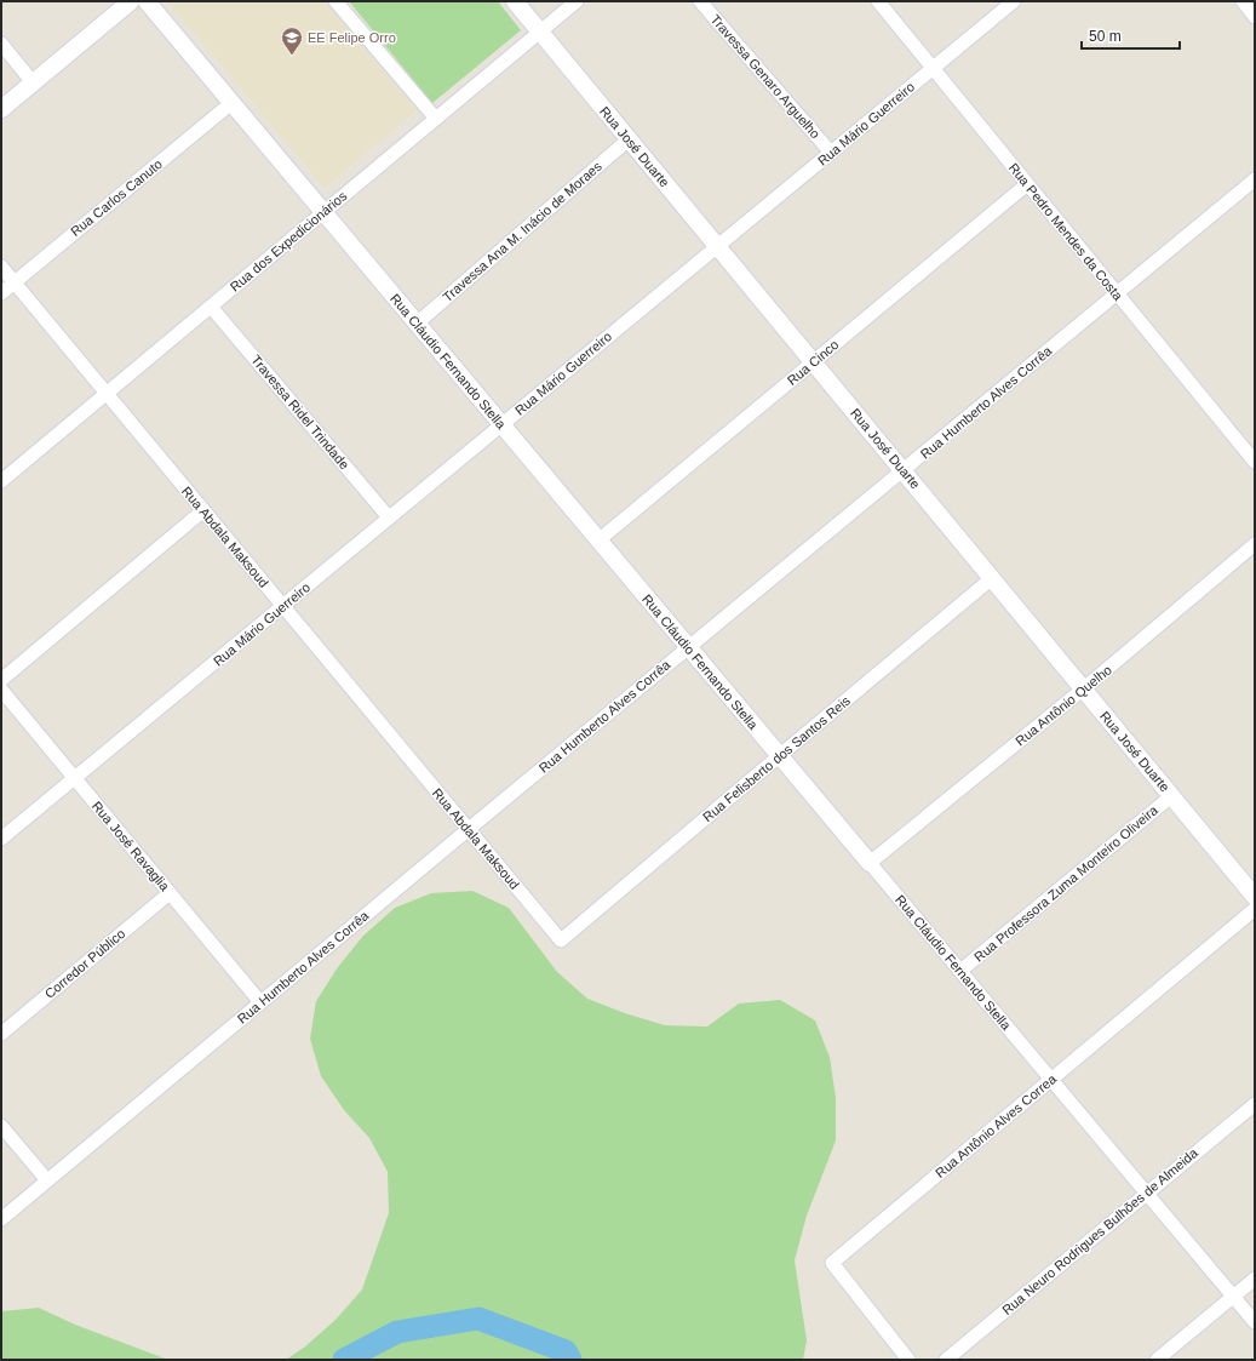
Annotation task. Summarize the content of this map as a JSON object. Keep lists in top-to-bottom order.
{
  "streets": {
    "street": [
      "Travessa Genaro Arguelho",
      "Rua Mário Guerreiro",
      "Rua José Duarte",
      "Rua Carlos Canuto",
      "Travessa Ana M. Inácio de Moraes",
      "Rua Pedro Mendes da Costa",
      "Rua dos Expedicionários",
      "Rua Cláudio Fernando Stella",
      "Rua Cinco",
      "Rua Humberto Alves Corrêa",
      "Travessa Ridel Trindade",
      "Rua Abdala Maksoud",
      "Rua Antônio Quelho",
      "Rua Felisberto dos Santos Reis",
      "Rua José Ravaglia",
      "Rua Professora Zuma Monteiro Oliveira",
      "Corredor Público",
      "Rua Antônio Alves Correa",
      "Rua Neuro Rodrigues Bulhões de Almeida"
    ]
  },
  "crossings": [
    ["Travessa Genaro Arguelho", "Rua Mário Guerreiro"],
    ["Rua Mário Guerreiro", "Rua José Duarte"],
    ["Rua Mário Guerreiro", "Rua Pedro Mendes da Costa"],
    ["Rua Mário Guerreiro", "Rua Cláudio Fernando Stella"],
    ["Rua Mário Guerreiro", "Travessa Ridel Trindade"],
    ["Rua Mário Guerreiro", "Rua Abdala Maksoud"],
    ["Rua Mário Guerreiro", "Rua José Ravaglia"],
    ["Rua José Duarte", "Travessa Ana M. Inácio de Moraes"],
    ["Rua José Duarte", "Rua dos Expedicionários"],
    ["Rua José Duarte", "Rua Cinco"],
    ["Rua José Duarte", "Rua Humberto Alves Corrêa"],
    ["Rua José Duarte", "Rua Antônio Quelho"],
    ["Rua José Duarte", "Rua Felisberto dos Santos Reis"],
    ["Rua José Duarte", "Rua Professora Zuma Monteiro Oliveira"],
    ["Rua Carlos Canuto", "Rua Cláudio Fernando Stella"],
    ["Rua Carlos Canuto", "Rua Abdala Maksoud"],
    ["Travessa Ana M. Inácio de Moraes", "Rua Cláudio Fernando Stella"],
    ["Rua Pedro Mendes da Costa", "Rua Cinco"],
    ["Rua Pedro Mendes da Costa", "Rua Humberto Alves Corrêa"],
    ["Rua dos Expedicionários", "Rua Cláudio Fernando Stella"],
    ["Rua dos Expedicionários", "Travessa Ridel Trindade"],
    ["Rua dos Expedicionários", "Rua Abdala Maksoud"],
    ["Rua Cláudio Fernando Stella", "Rua Cinco"],
    ["Rua Cláudio Fernando Stella", "Rua Humberto Alves Corrêa"],
    ["Rua Cláudio Fernando Stella", "Rua Antônio Quelho"],
    ["Rua Cláudio Fernando Stella", "Rua Felisberto dos Santos Reis"],
    ["Rua Cláudio Fernando Stella", "Rua Professora Zuma Monteiro Oliveira"],
    ["Rua Cláudio Fernando Stella", "Rua Antônio Alves Correa"],
    ["Rua Cláudio Fernando Stella", "Rua Neuro Rodrigues Bulhões de Almeida"],
    ["Rua Humberto Alves Corrêa", "Rua Abdala Maksoud"],
    ["Rua Humberto Alves Corrêa", "Rua José Ravaglia"],
    ["Rua Abdala Maksoud", "Rua Felisberto dos Santos Reis"],
    ["Rua José Ravaglia", "Corredor Público"]
  ],
  "places": {
    "school or university": ["EE Felipe Orro"]
  },
  "scale_bar": "50 m"
}
